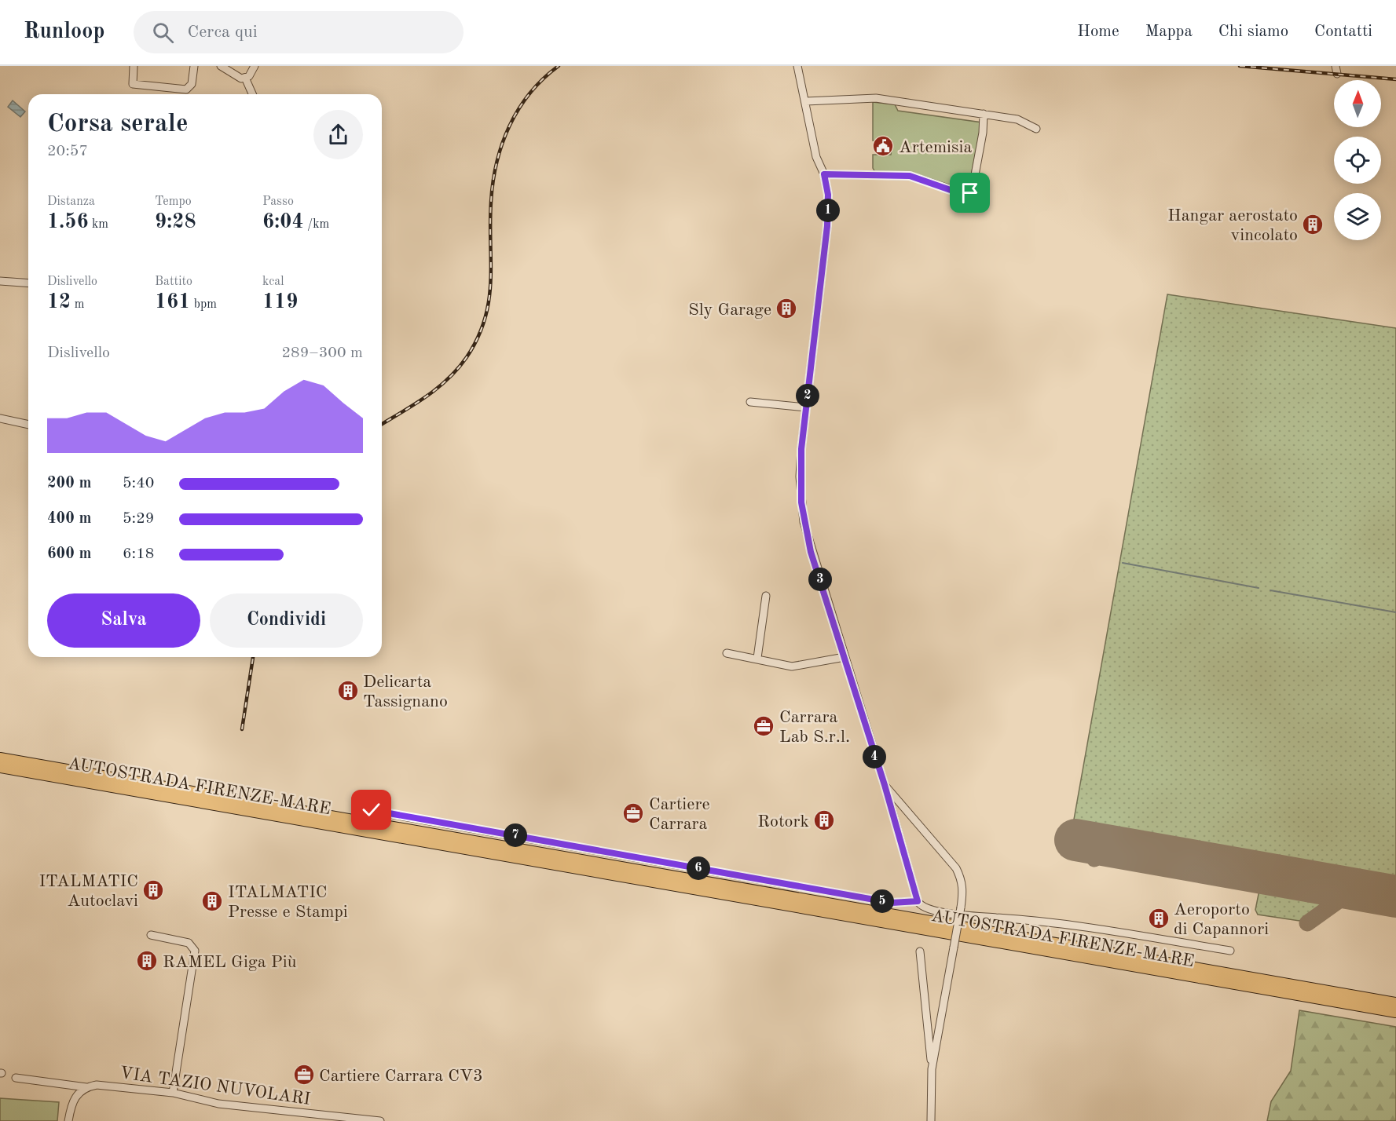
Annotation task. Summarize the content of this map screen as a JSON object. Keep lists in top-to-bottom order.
{
  "streets": {
    "highway": ["AUTOSTRADA FIRENZE-MARE"],
    "street": ["VIA TAZIO NUVOLARI"]
  },
  "places": {
    "public building": ["Artemisia"],
    "building": [
      "Hangar aerostato vincolato",
      "Sly Garage",
      "Delicarta Tassignano",
      "Rotork",
      "ITALMATIC Autoclavi",
      "ITALMATIC Presse e Stampi",
      "Aeroporto di Capannori",
      "RAMEL Giga Più"
    ],
    "office": ["Carrara Lab S.r.l.", "Cartiere Carrara", "Cartiere Carrara CV3"]
  },
  "north": "top",
  "page": {
    "header": "Runloop",
    "search": "Cerca qui",
    "nav": [
      "Home",
      "Mappa",
      "Chi siamo",
      "Contatti"
    ],
    "heading": ["Corsa serale", "20:57"],
    "stats": [
      ["Distanza", "1.56 km"],
      ["Tempo", "9:28"],
      ["Passo", "6:04 /km"],
      ["Dislivello", "12 m"],
      ["Battito", "161 bpm"],
      ["kcal", "119"]
    ],
    "pins": [
      "1",
      "2",
      "3",
      "4",
      "7",
      "6",
      "5"
    ],
    "chart": ["Dislivello", "289–300 m"],
    "list": [
      {
        "name": "200 m",
        "note": "5:40"
      },
      {
        "name": "400 m",
        "note": "5:29"
      },
      {
        "name": "600 m",
        "note": "6:18"
      }
    ],
    "buttons": ["Salva", "Condividi"]
  }
}
